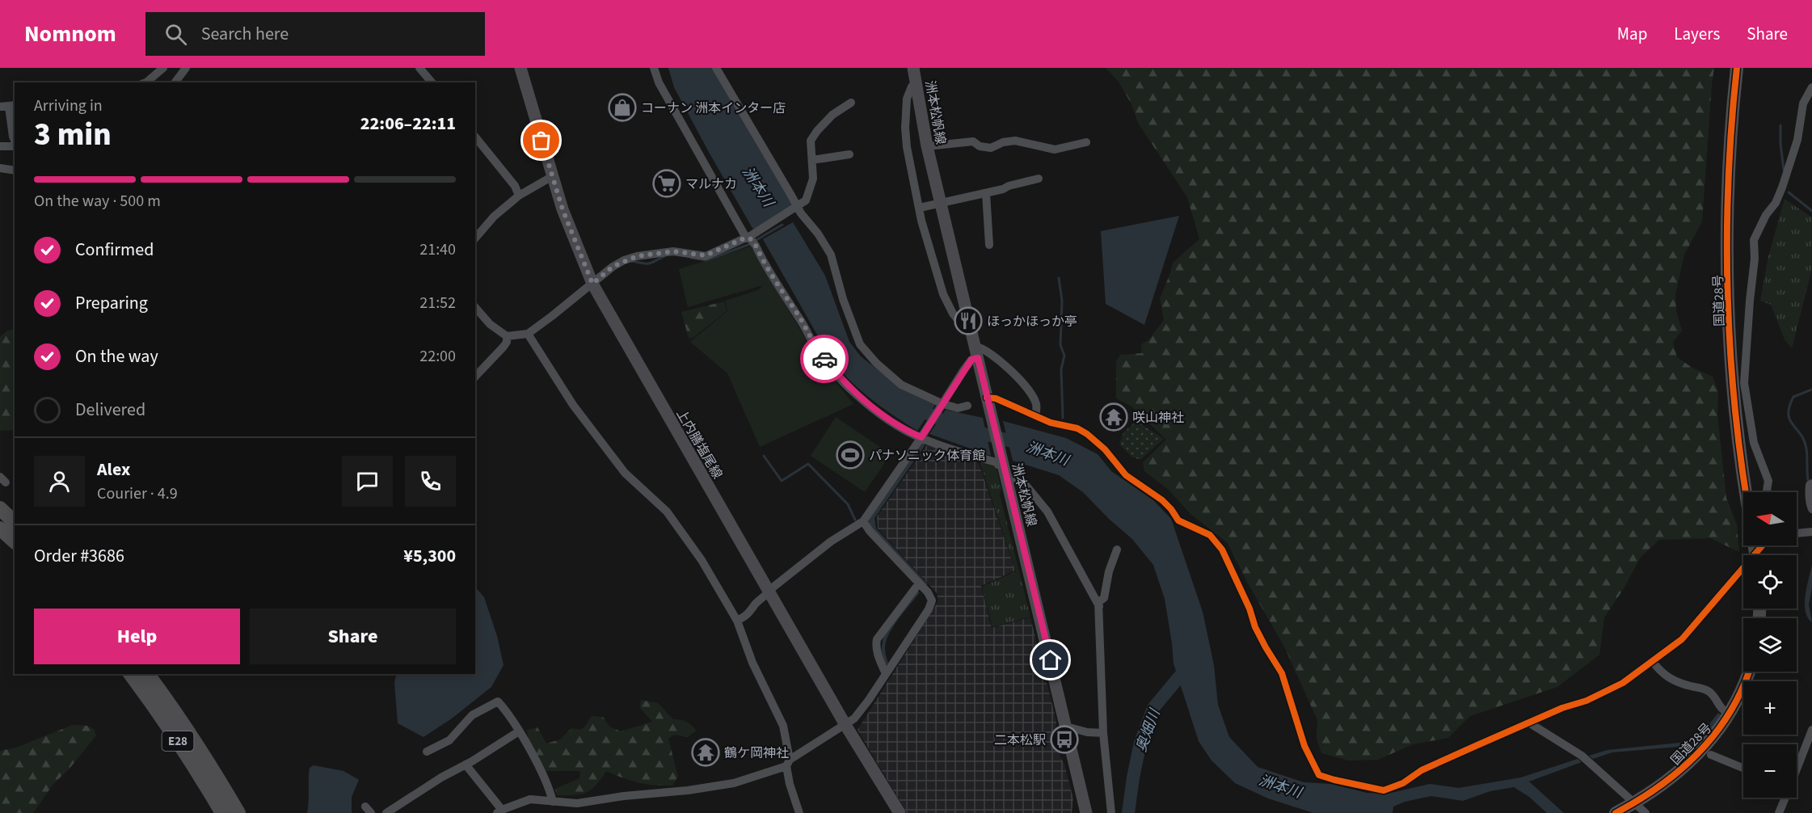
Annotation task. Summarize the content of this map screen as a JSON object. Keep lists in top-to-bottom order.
{
  "streets": {
    "highway": ["国道28号", "E28"],
    "main road": ["洲本松帆線", "上内膳塩尾線"]
  },
  "water": ["洲本川", "奥畑川"],
  "places": {
    "shop": ["コーナン 洲本インター店"],
    "supermarket": ["マルナカ"],
    "restaurant": ["ほっかほっか亭"],
    "temple": ["咲山神社", "鶴ケ岡神社"],
    "sports": ["パナソニック体育館"],
    "bus stop": ["二本松駅"]
  },
  "north": "left",
  "page": {
    "header": "Nomnom",
    "search": "Search here",
    "nav": ["Map", "Layers", "Share"],
    "heading": ["3 min", "Arriving in", "22:06–22:11"],
    "panel": [
      "Alex",
      "Courier · 4.9",
      "Order #3686",
      "¥5,300"
    ],
    "bar": "On the way · 500 m",
    "list": [
      ["Confirmed", "21:40"],
      ["Preparing", "21:52"],
      ["On the way", "22:00"],
      "Delivered"
    ],
    "map_buttons": ["+", "−"],
    "buttons": ["Help", "Share"]
  }
}
